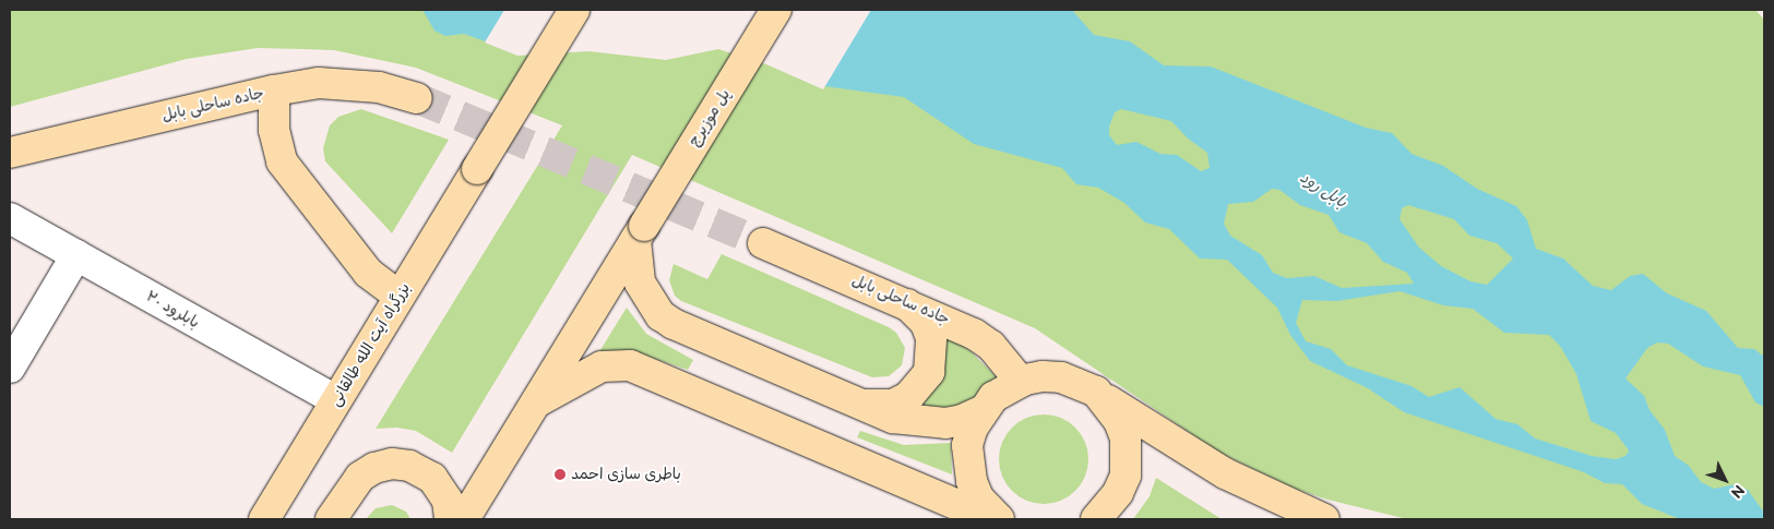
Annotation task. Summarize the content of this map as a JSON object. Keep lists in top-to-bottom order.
{
  "streets": {
    "main road": ["جاده ساحلی بابل", "پل موزیرج", "بزرگراه آیت الله طالقانی"],
    "street": ["بابلرود ۲۰"]
  },
  "crossings": [
    ["بابلرود ۲۰", "بزرگراه آیت الله طالقانی"]
  ],
  "water": ["بابل رود"],
  "places": ["باطری سازی احمد"],
  "north": "bottom right"
}
